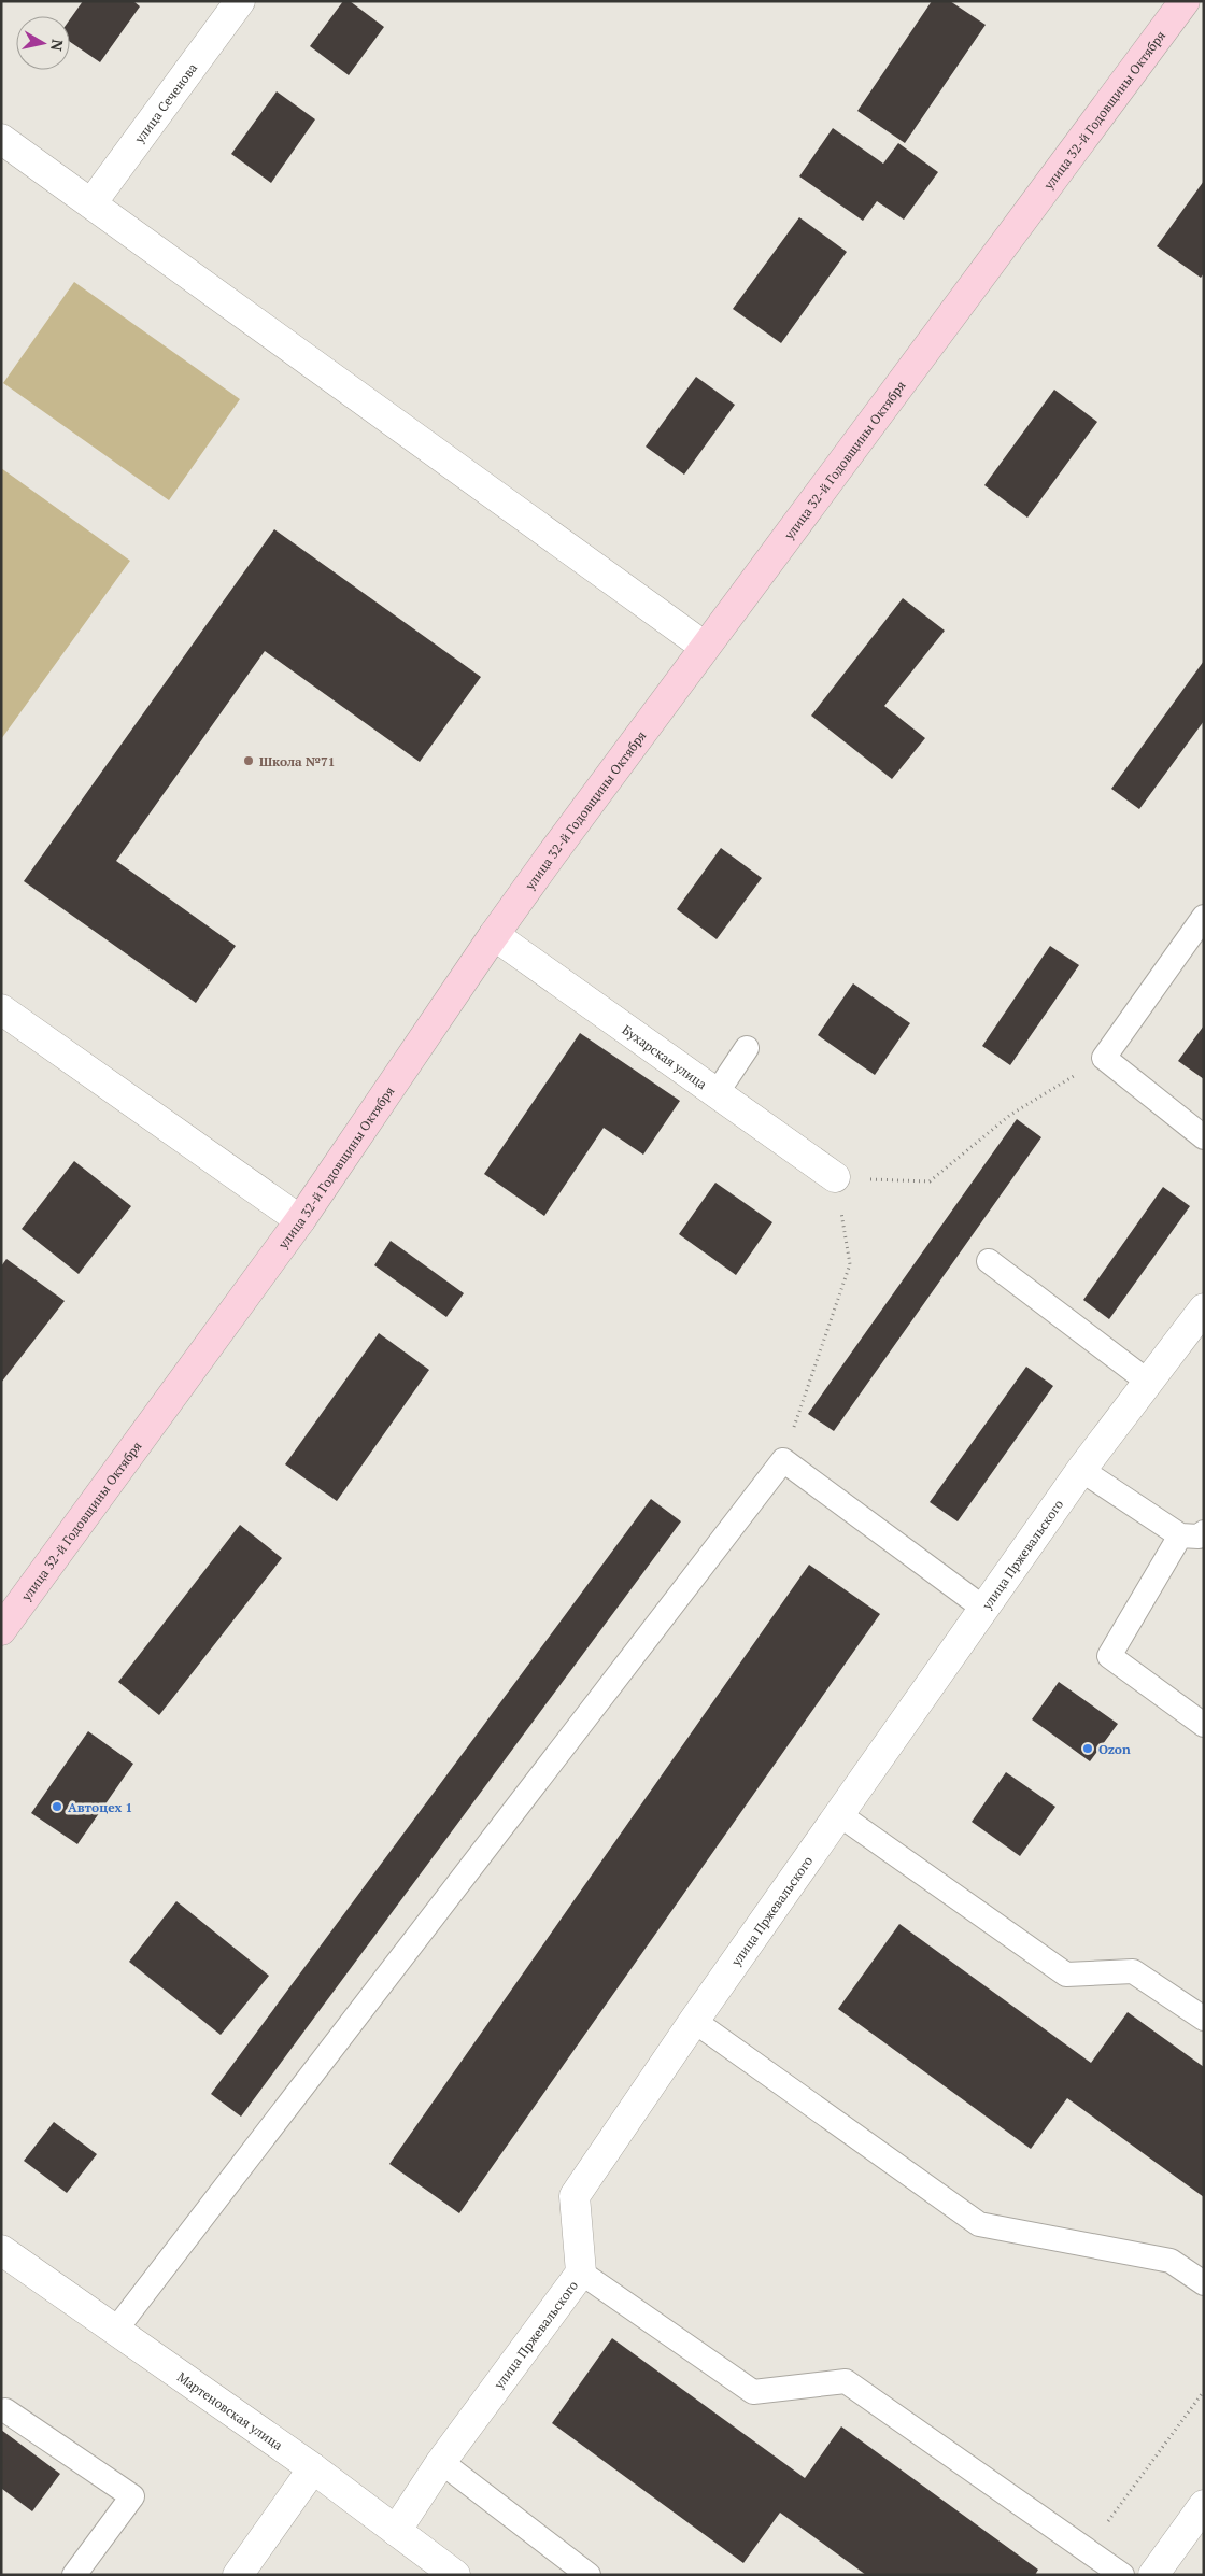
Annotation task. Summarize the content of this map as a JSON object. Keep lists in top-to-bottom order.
{
  "streets": {
    "main road": ["улица 32-й Годовщины Октября"],
    "street": [
      "улица Сеченова",
      "Бухарская улица",
      "улица Пржевальского",
      "Мартеновская улица"
    ]
  },
  "crossings": [
    ["улица 32-й Годовщины Октября", "Бухарская улица"],
    ["улица Пржевальского", "Мартеновская улица"]
  ],
  "places": ["Школа №71", "Ozon", "Автоцех 1"],
  "north": "right"
}
